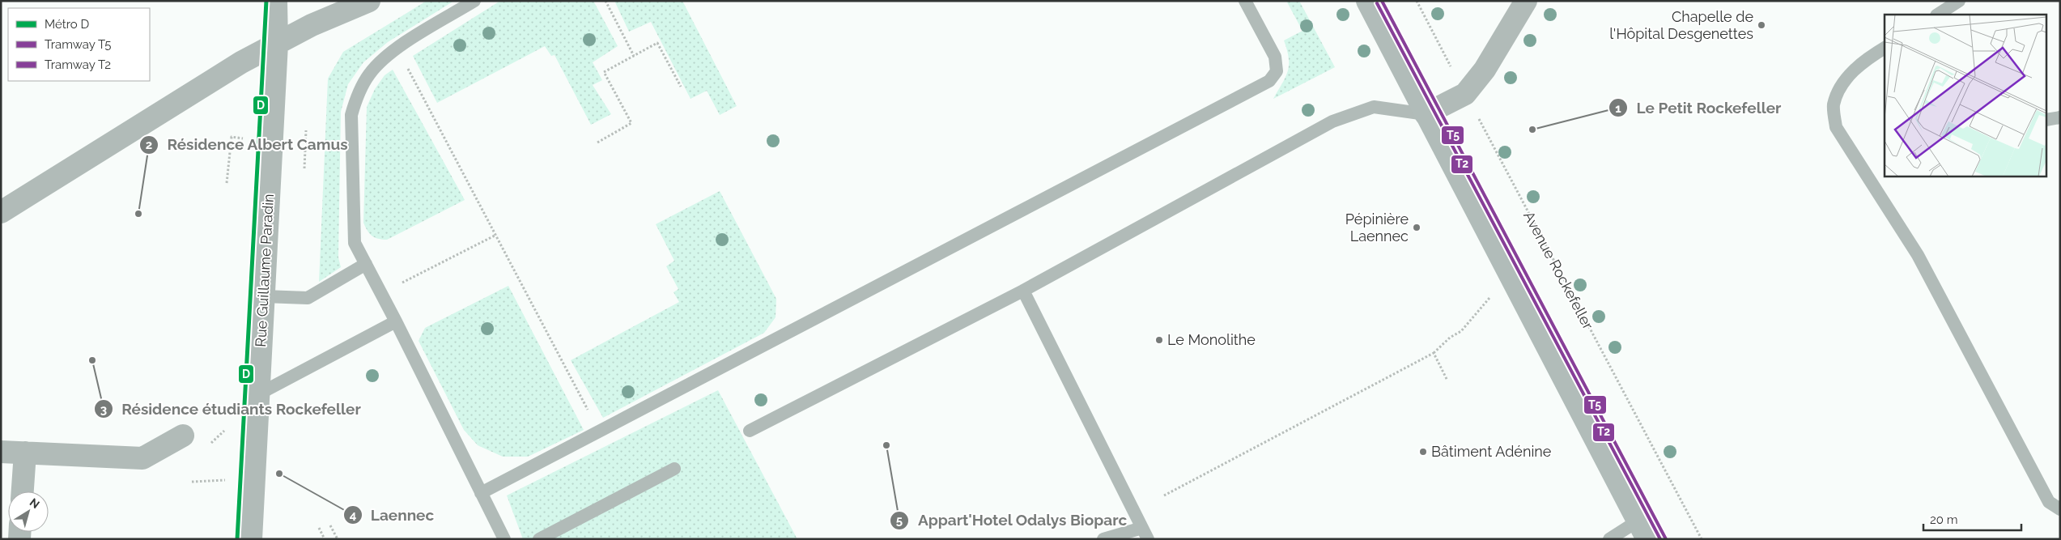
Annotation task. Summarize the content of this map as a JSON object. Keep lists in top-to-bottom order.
{
  "streets": {
    "street": ["Rue Guillaume Paradin"],
    "path": ["Avenue Rockefeller"]
  },
  "places": [
    "Chapelle de l'Hôpital Desgenettes",
    "Le Petit Rockefeller",
    "Résidence Albert Camus",
    "Pépinière Laennec",
    "Le Monolithe",
    "Résidence étudiants Rockefeller",
    "Appart'Hotel Odalys Bioparc",
    "Bâtiment Adénine",
    "Laennec"
  ],
  "lines": ["metro line D", "tram line T5", "tram line T2"],
  "legend": ["Métro D", "Tramway T5", "Tramway T2"],
  "scale_bar": "20 m",
  "north": "top right"
}
